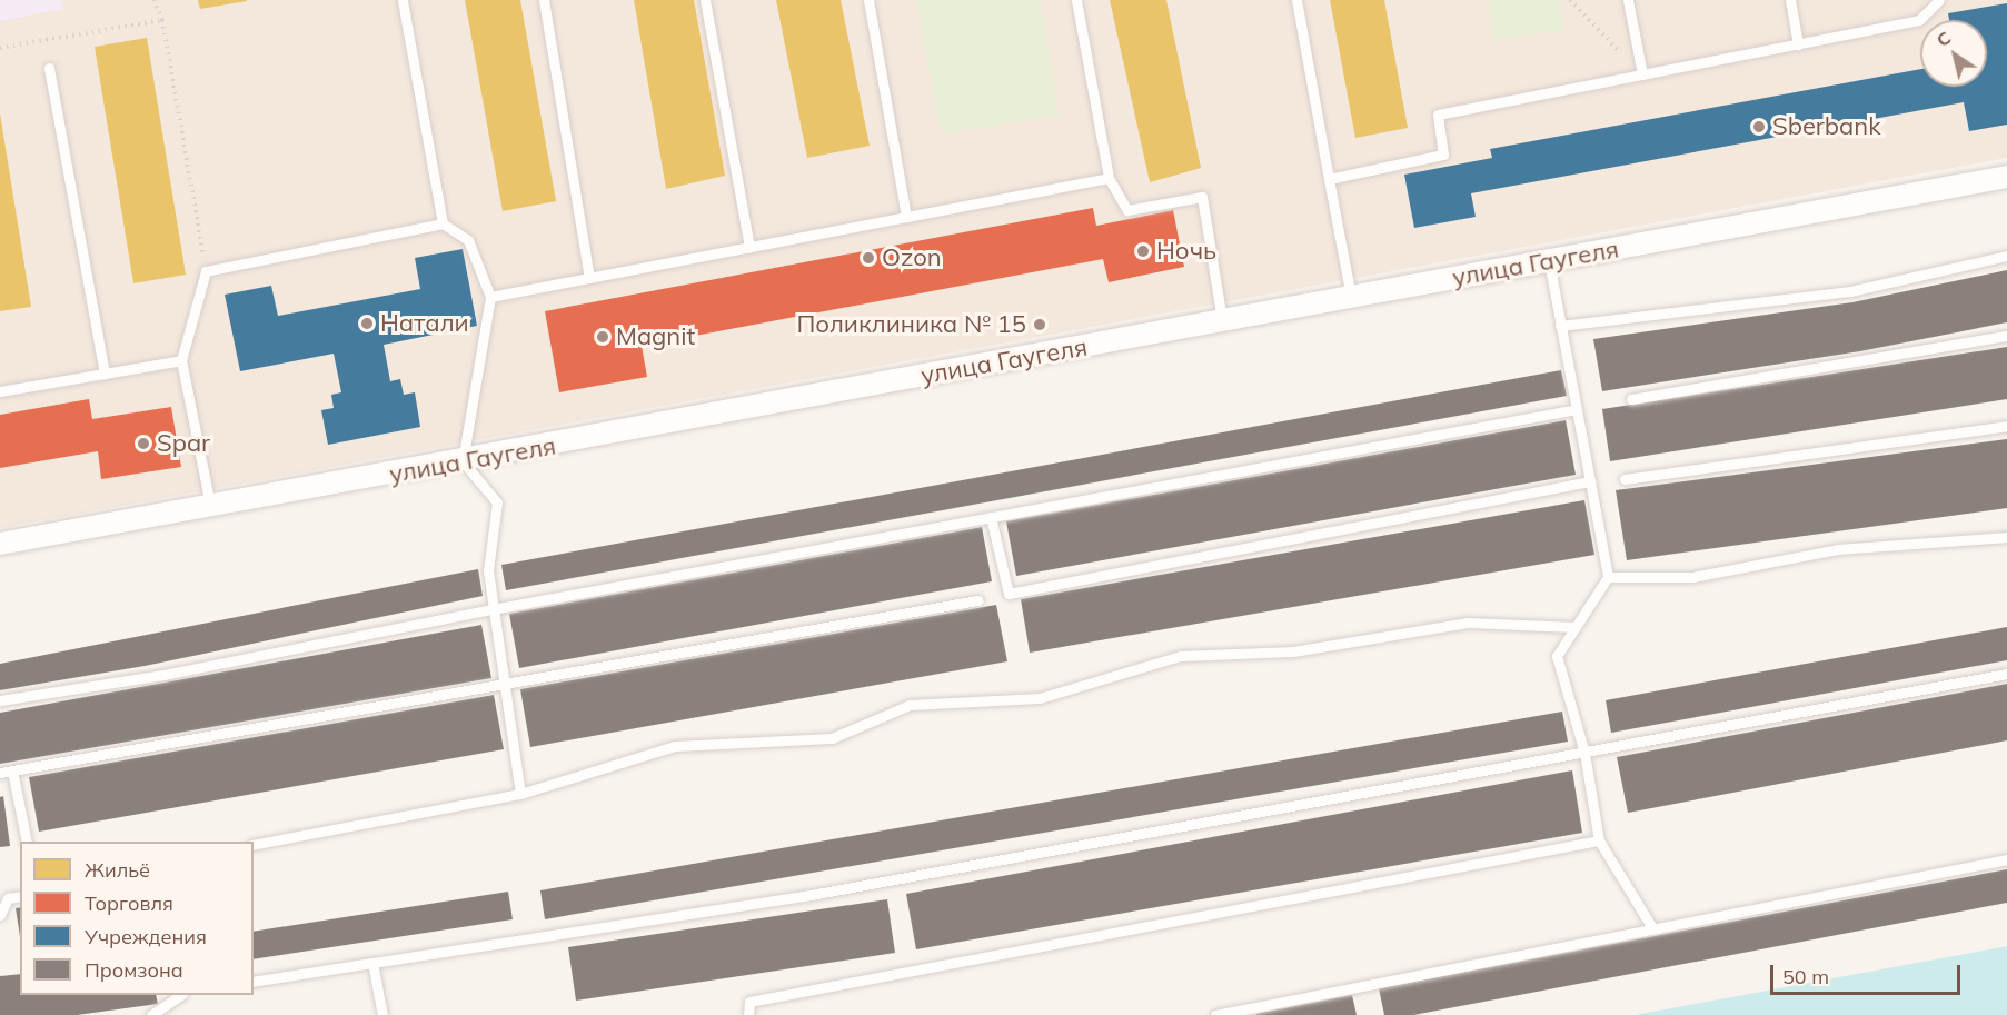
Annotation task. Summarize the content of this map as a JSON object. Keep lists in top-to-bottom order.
{
  "streets": {
    "street": ["улица Гаугеля"]
  },
  "places": [
    "Sberbank",
    "Ночь",
    "Ozon",
    "Натали",
    "Поликлиника № 15",
    "Magnit",
    "Spar"
  ],
  "legend": [
    "Жильё",
    "Торговля",
    "Учреждения",
    "Промзона"
  ],
  "scale_bar": "50 m",
  "north": "top left"
}
